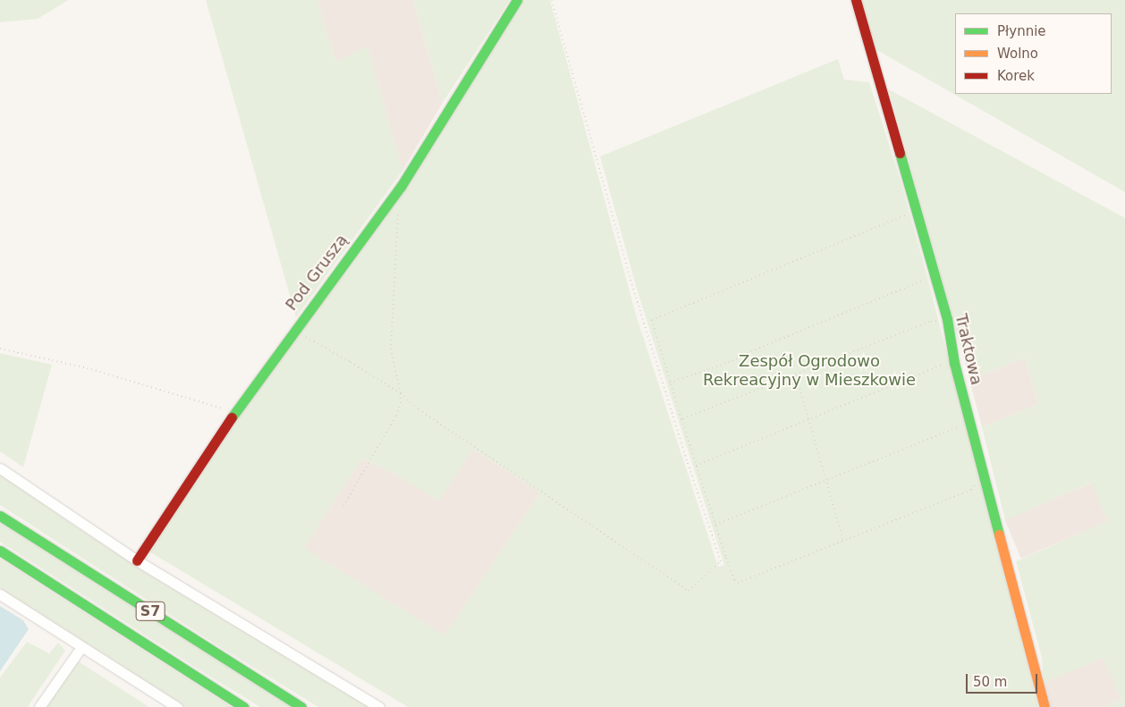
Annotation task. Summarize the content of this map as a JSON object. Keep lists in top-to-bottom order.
{
  "streets": {
    "main road": ["Pod Gruszą", "Traktowa", "S7"]
  },
  "parks": ["Zespół Ogrodowo Rekreacyjny w Mieszkowie"],
  "legend": ["Płynnie", "Wolno", "Korek"],
  "scale_bar": "50 m"
}
